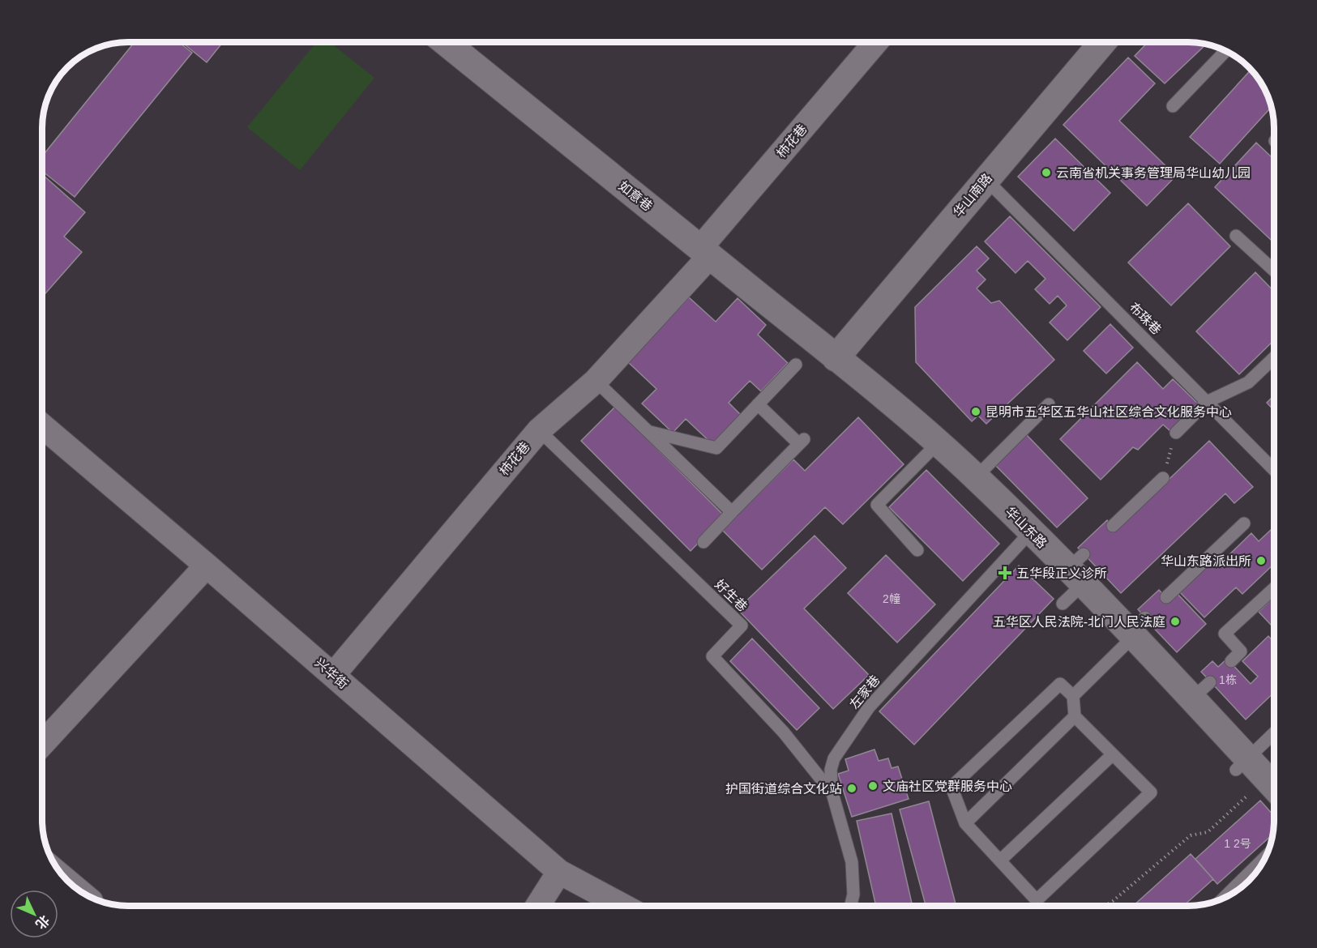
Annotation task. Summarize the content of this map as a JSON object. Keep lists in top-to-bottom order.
{
  "streets": {
    "street": [
      "柿花巷",
      "华山南路",
      "如意巷",
      "华山东路",
      "兴华街"
    ],
    "lane": ["布珠巷", "好生巷", "左家巷"]
  },
  "crossings": [
    ["柿花巷", "如意巷"],
    ["柿花巷", "好生巷"],
    ["柿花巷", "兴华街"],
    ["华山南路", "如意巷"],
    ["华山南路", "布珠巷"],
    ["华山南路", "华山东路"],
    ["如意巷", "华山东路"],
    ["华山东路", "左家巷"],
    ["好生巷", "左家巷"]
  ],
  "places": {
    "other": [
      "云南省机关事务管理局华山幼儿园",
      "昆明市五华区五华山社区综合文化服务中心",
      "华山东路派出所",
      "五华区人民法院-北门人民法庭",
      "文庙社区党群服务中心",
      "护国街道综合文化站"
    ],
    "health": ["五华段正义诊所"]
  },
  "house_numbers": ["2幢", "1栋", "1 2号"],
  "north": "bottom right"
}
